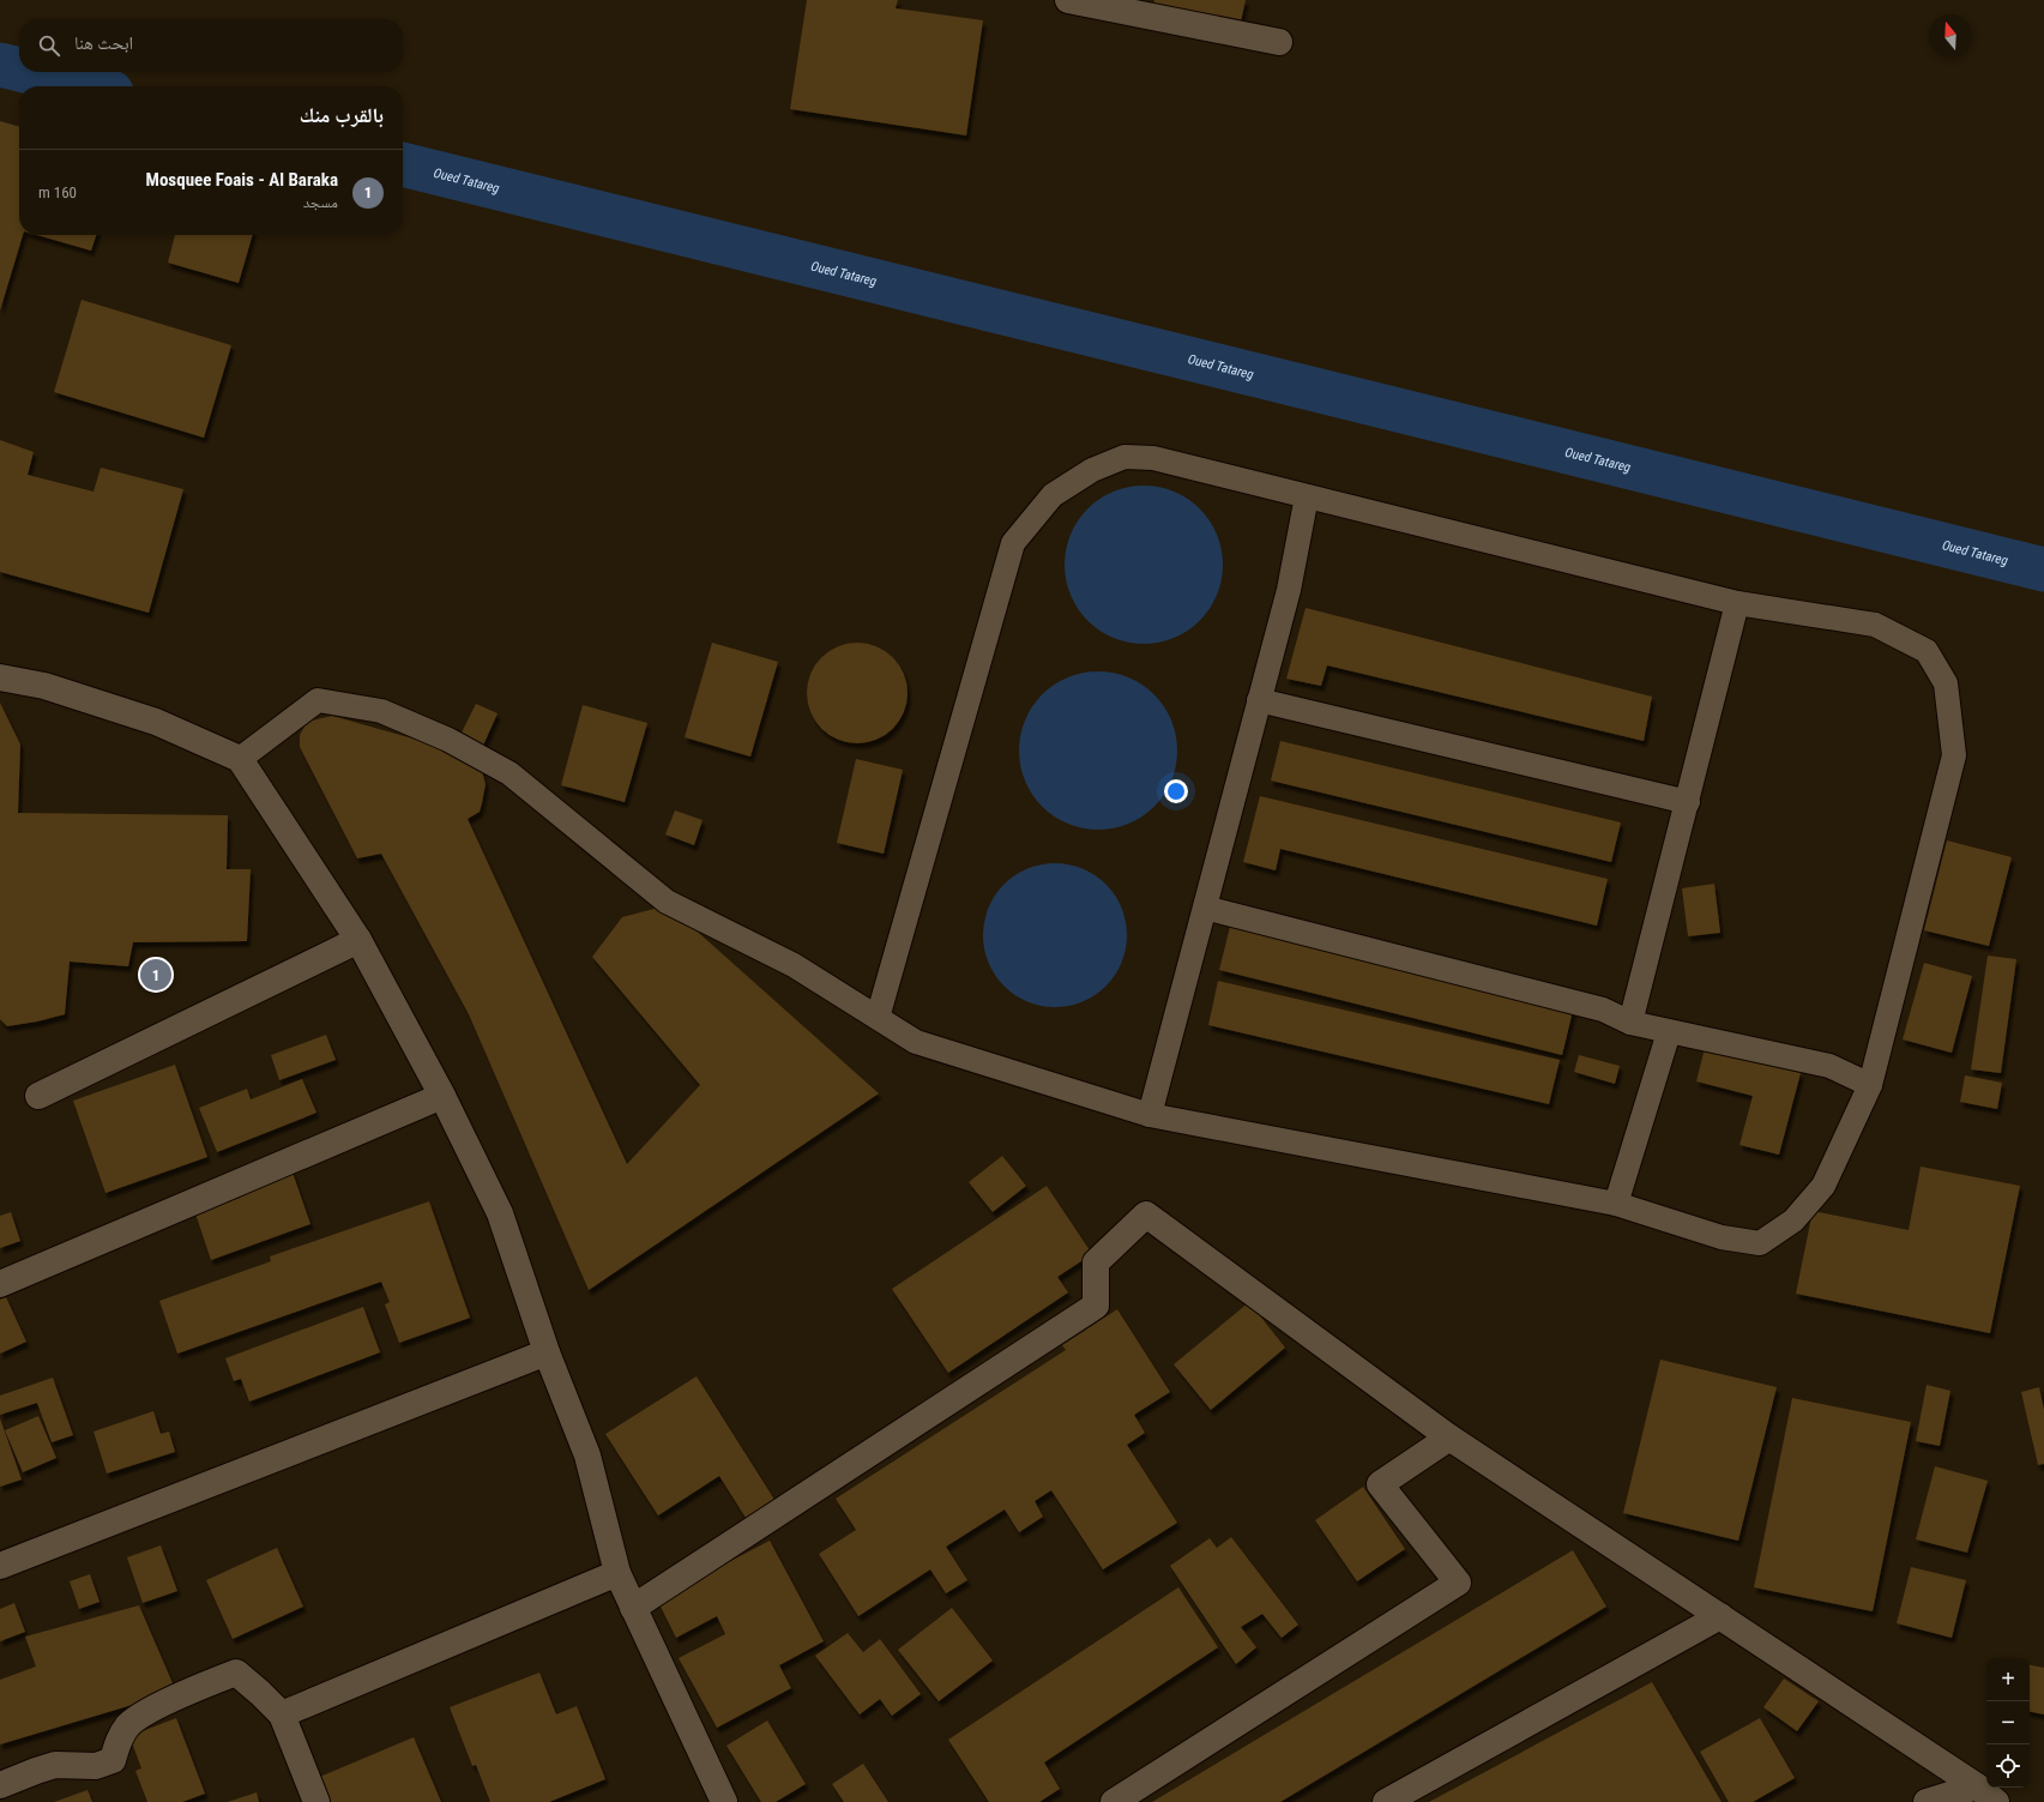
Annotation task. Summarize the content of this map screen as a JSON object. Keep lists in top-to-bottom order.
{
  "water": ["Oued Tatareg"],
  "north": "top",
  "page": {
    "search": "ابحث هنا",
    "heading": "بالقرب منك",
    "list": [
      {
        "mark": "1",
        "name": "Mosquee Foais - Al Baraka",
        "note": "مسجد",
        "value": "160 m"
      }
    ],
    "pins": "1",
    "map_buttons": ["+", "−"]
  }
}
